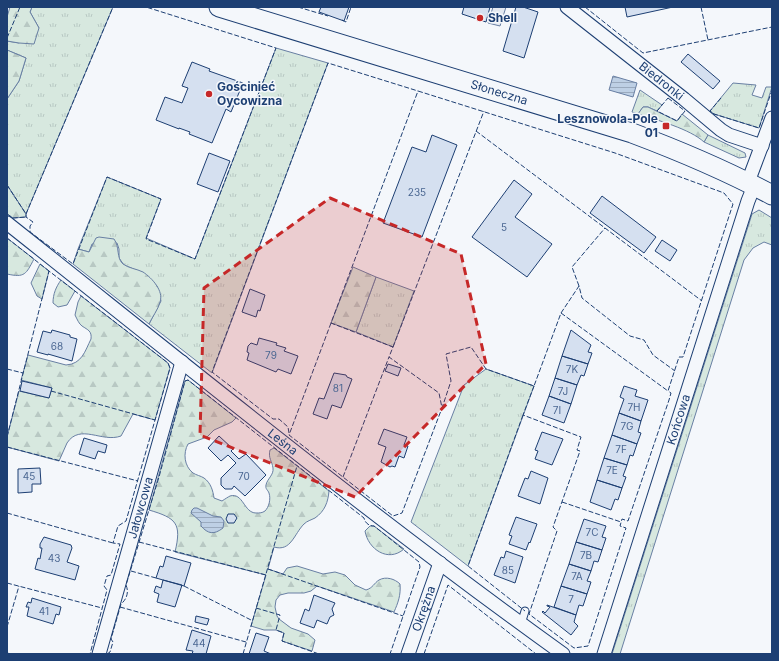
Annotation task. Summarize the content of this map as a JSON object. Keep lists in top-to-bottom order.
{
  "streets": {
    "main road": ["Słoneczna"],
    "street": [
      "Biedronki",
      "Końcowa",
      "Leśna",
      "Jałowcowa",
      "Okrężna"
    ]
  },
  "crossings": [
    ["Biedronki", "Końcowa"],
    ["Słoneczna", "Końcowa"],
    ["Leśna", "Jałowcowa"],
    ["Leśna", "Okrężna"]
  ],
  "places": {
    "other": ["Shell", "Gościnieć Oycowizna"],
    "transit": ["Lesznowola-Pole 01"]
  },
  "house_numbers": [
    "235",
    "5",
    "68",
    "79",
    "7K",
    "81",
    "7J",
    "7H",
    "7I",
    "7G",
    "7F",
    "7E",
    "45",
    "70",
    "7C",
    "7B",
    "43",
    "85",
    "7A",
    "7",
    "41",
    "44"
  ]
}
